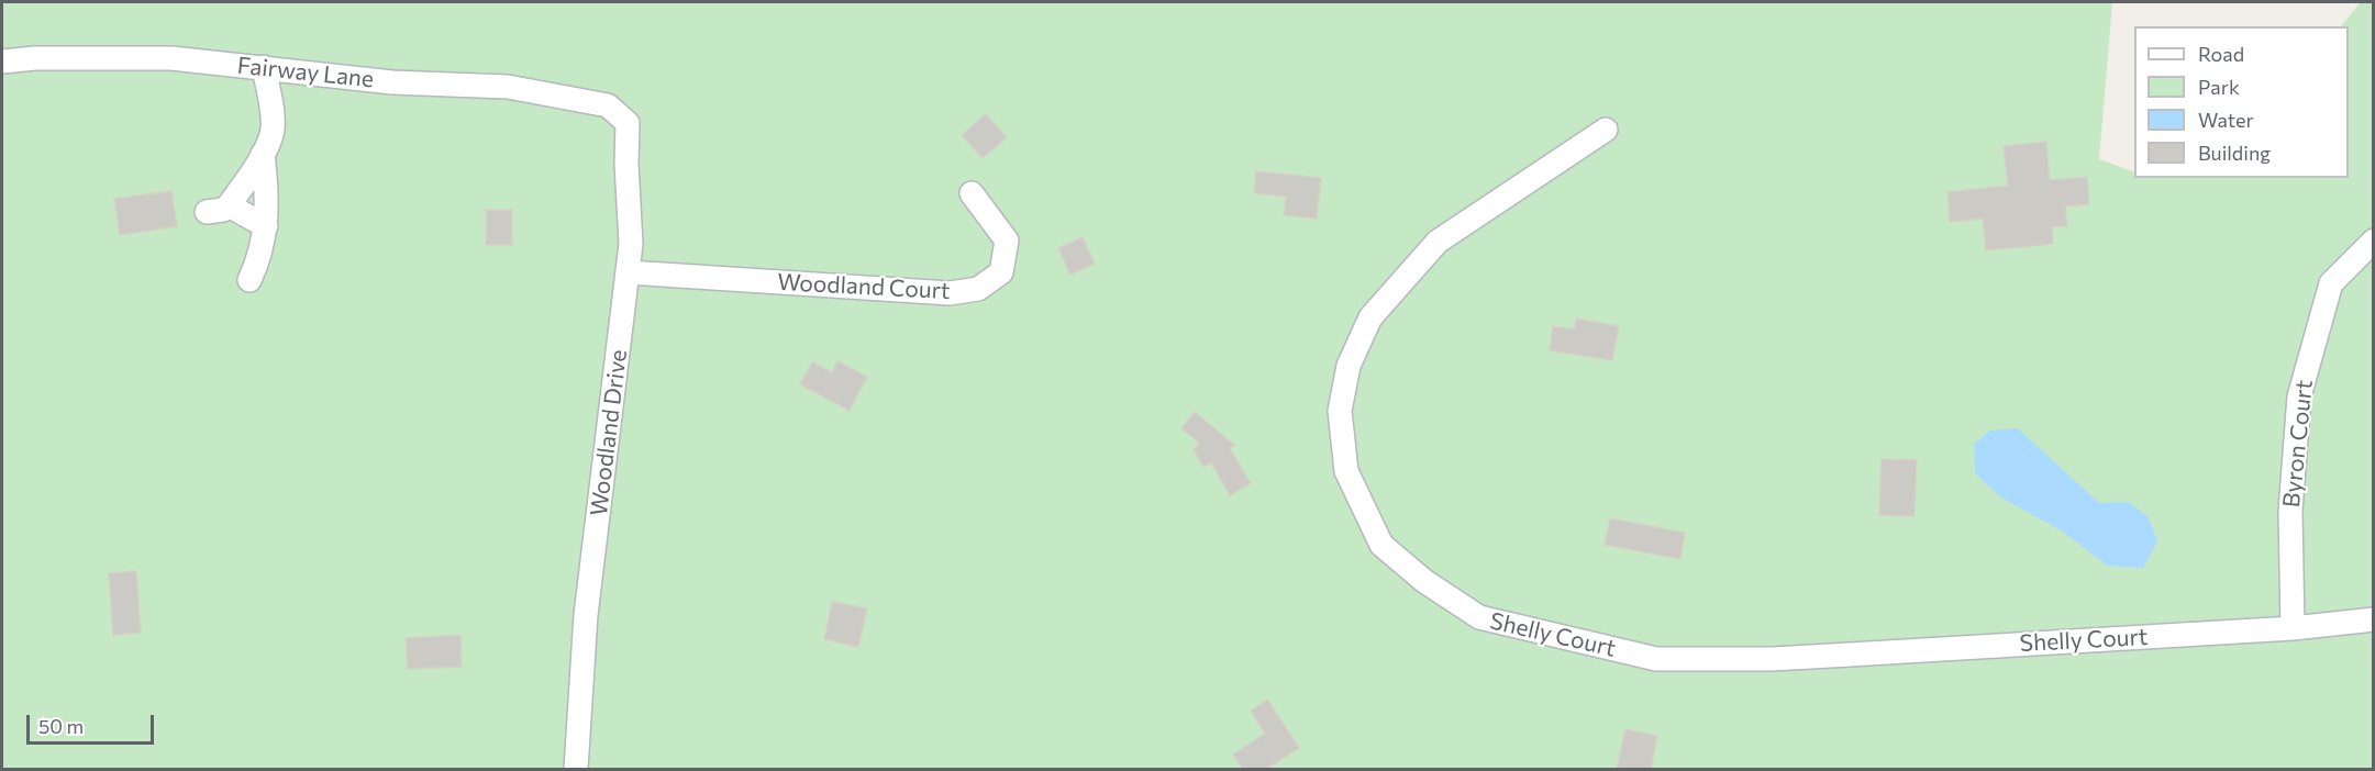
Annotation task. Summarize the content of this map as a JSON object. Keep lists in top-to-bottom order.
{
  "streets": {
    "street": [
      "Fairway Lane",
      "Woodland Court",
      "Woodland Drive",
      "Byron Court",
      "Shelly Court"
    ]
  },
  "crossings": [
    ["Fairway Lane", "Woodland Drive"],
    ["Woodland Court", "Woodland Drive"],
    ["Byron Court", "Shelly Court"]
  ],
  "legend": [
    "Road",
    "Park",
    "Water",
    "Building"
  ],
  "scale_bar": "50 m"
}
